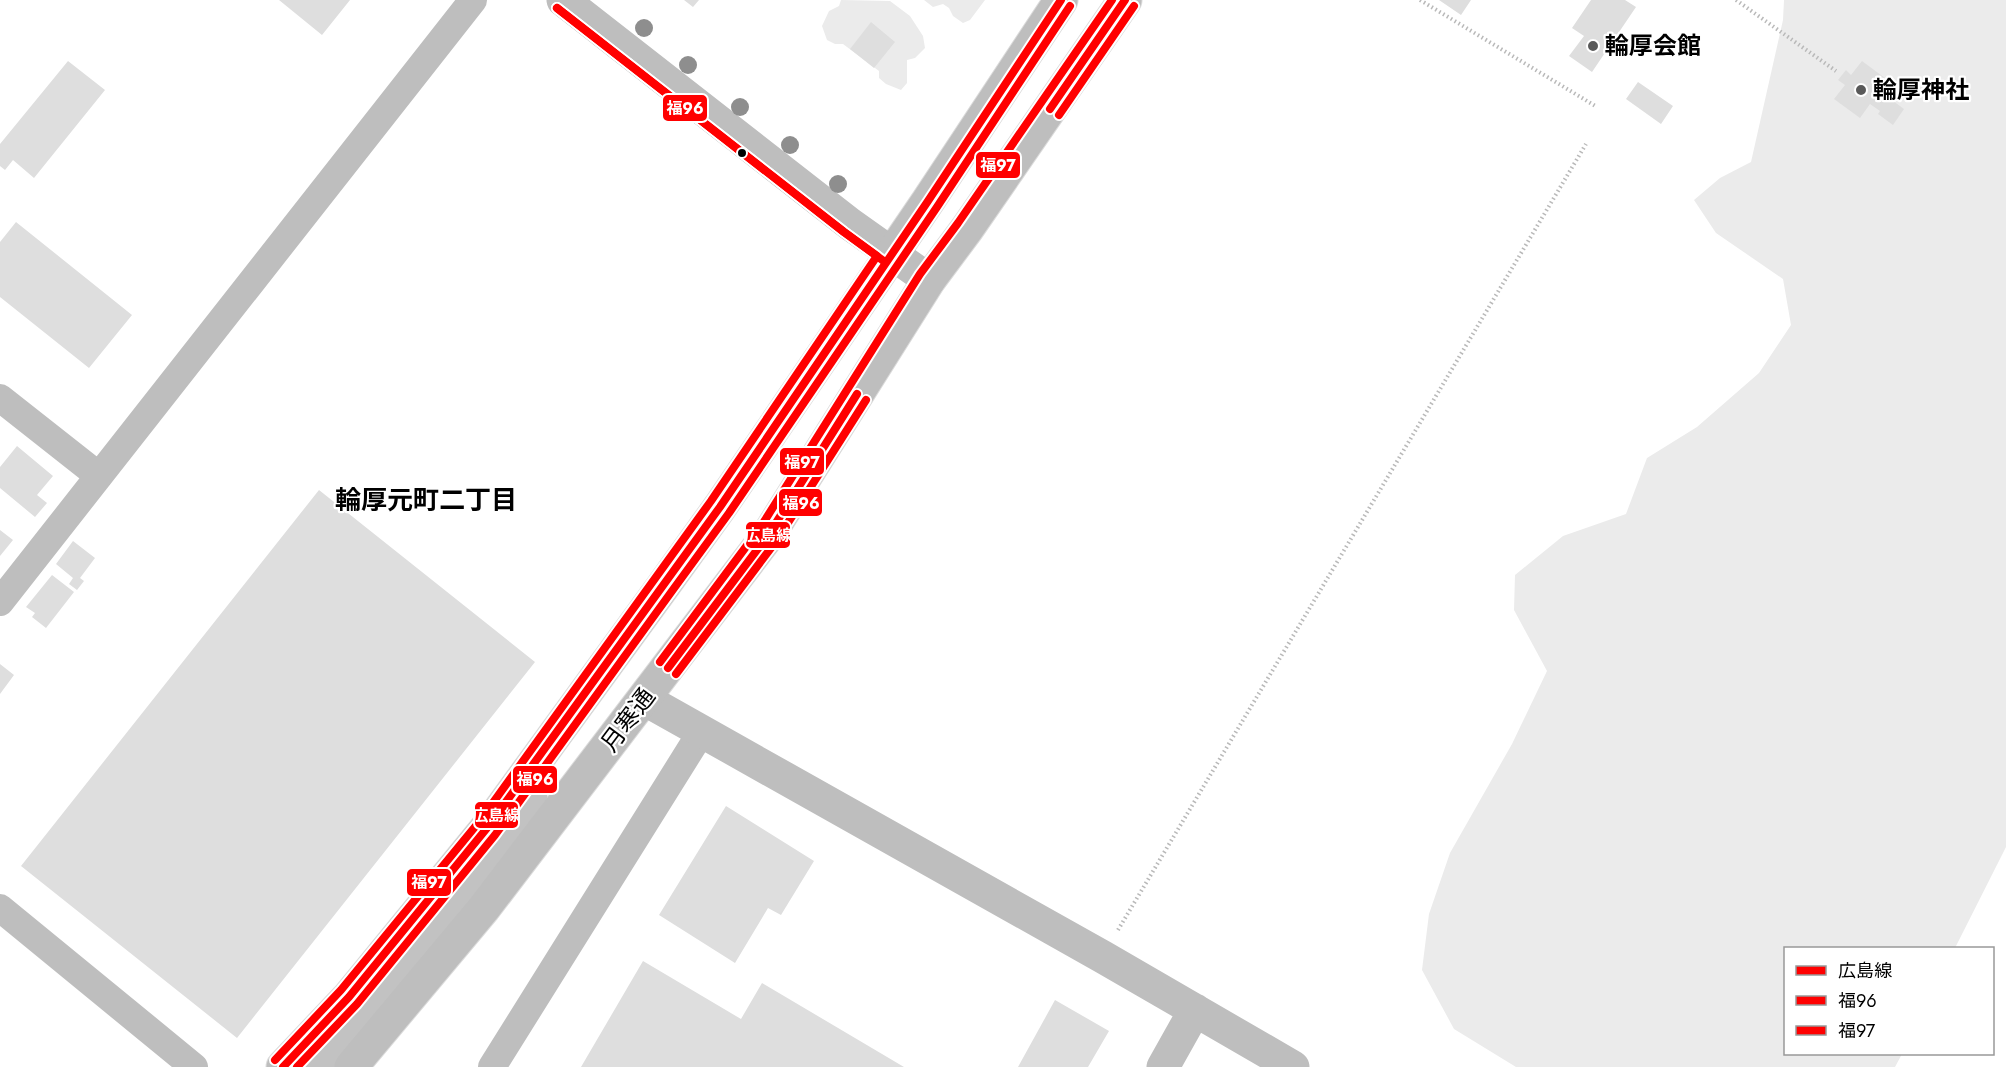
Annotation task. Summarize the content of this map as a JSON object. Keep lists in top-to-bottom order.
{
  "streets": {
    "main road": ["月寒通"]
  },
  "districts": ["輪厚元町二丁目"],
  "places": ["輪厚会館", "輪厚神社"],
  "lines": ["transit line 広島線", "transit line 福97", "transit line 福96"],
  "legend": ["広島線", "福96", "福97"]
}
